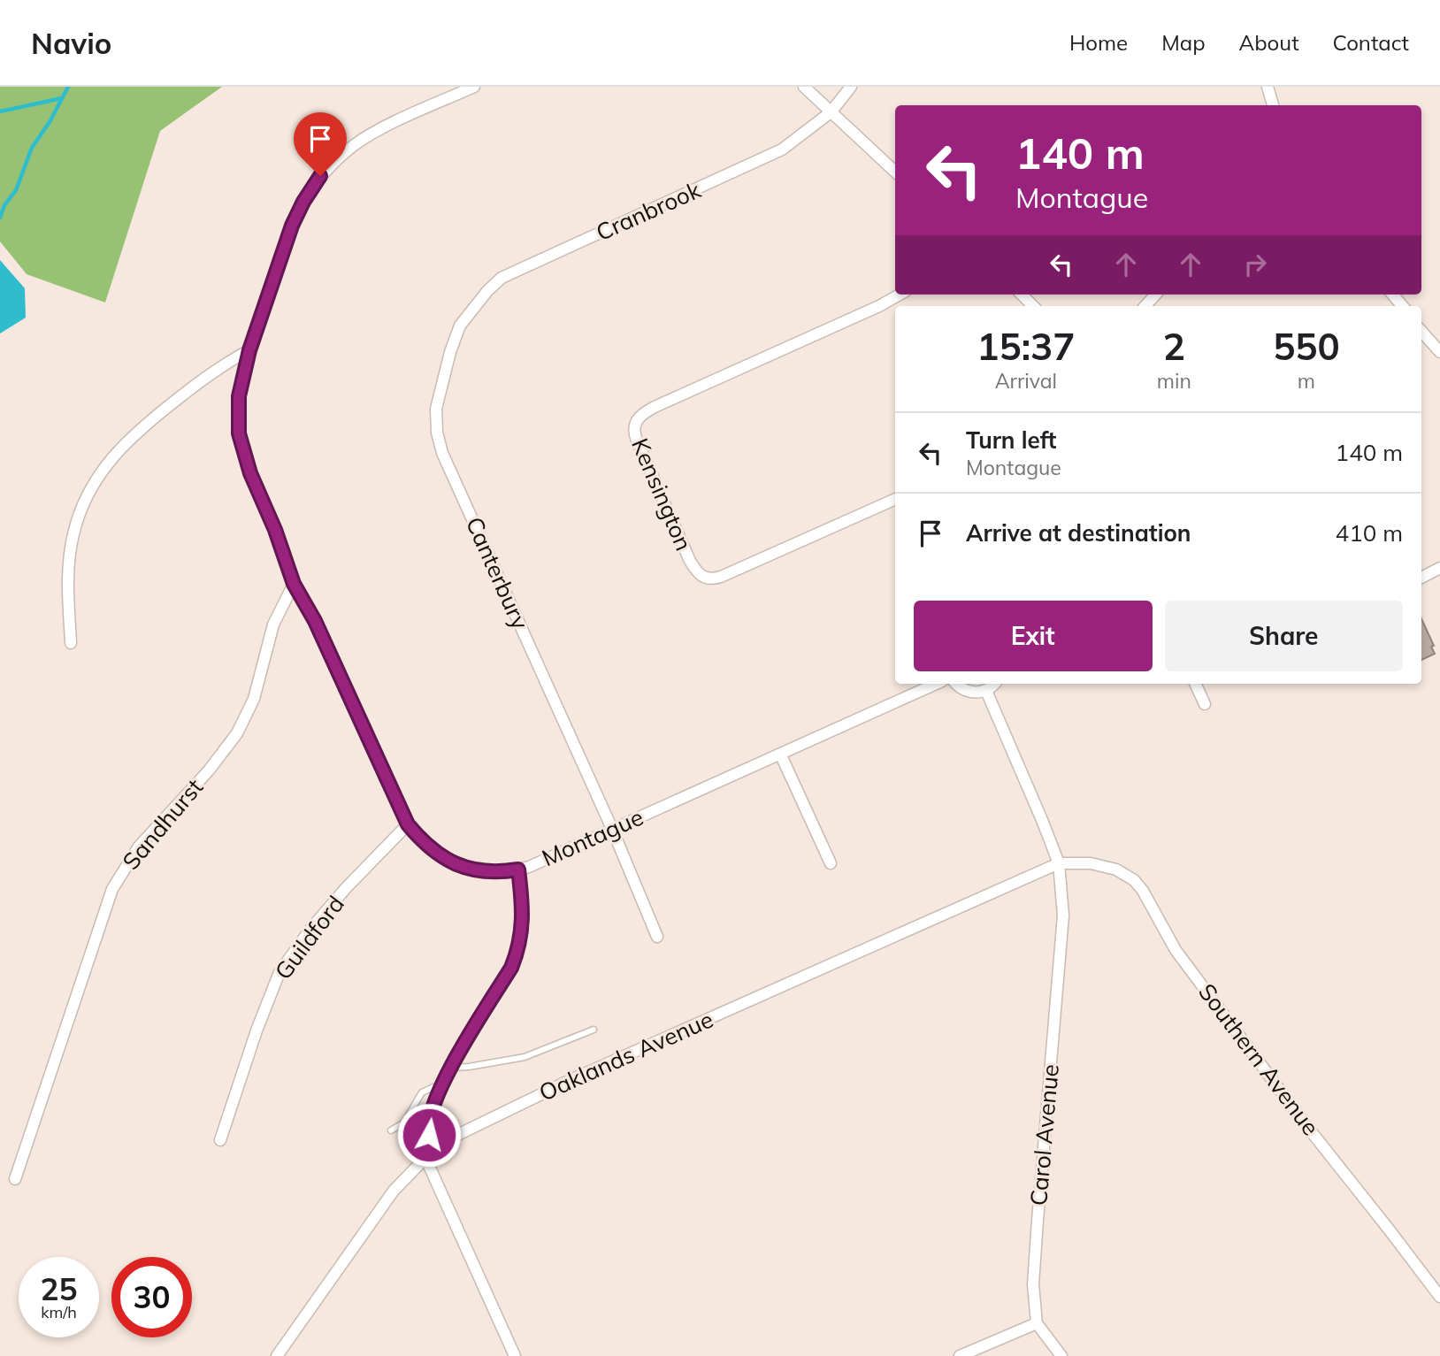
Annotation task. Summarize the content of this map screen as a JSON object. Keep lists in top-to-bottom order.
{
  "streets": {
    "street": [
      "Cranbrook",
      "Kensington",
      "Canterbury",
      "Sandhurst",
      "Montague",
      "Guildford",
      "Oaklands Avenue",
      "Southern Avenue",
      "Carol Avenue"
    ]
  },
  "crossings": [
    ["Cranbrook", "Canterbury"],
    ["Canterbury", "Montague"],
    ["Sandhurst", "Montague"],
    ["Montague", "Guildford"],
    ["Oaklands Avenue", "Southern Avenue"],
    ["Oaklands Avenue", "Carol Avenue"],
    ["Southern Avenue", "Carol Avenue"]
  ],
  "page": {
    "header": "Navio",
    "nav": [
      "Home",
      "Map",
      "About",
      "Contact"
    ],
    "turn": ["140 m", "Montague"],
    "eta": [
      "15:37",
      "Arrival",
      "2",
      "min",
      "550",
      "m"
    ],
    "list": [
      {
        "name": "Turn left",
        "note": "Montague",
        "value": "140 m"
      },
      {
        "name": "Arrive at destination",
        "value": "410 m"
      }
    ],
    "buttons": ["Exit", "Share"],
    "speed": "25 km/h",
    "limit": "30"
  }
}
